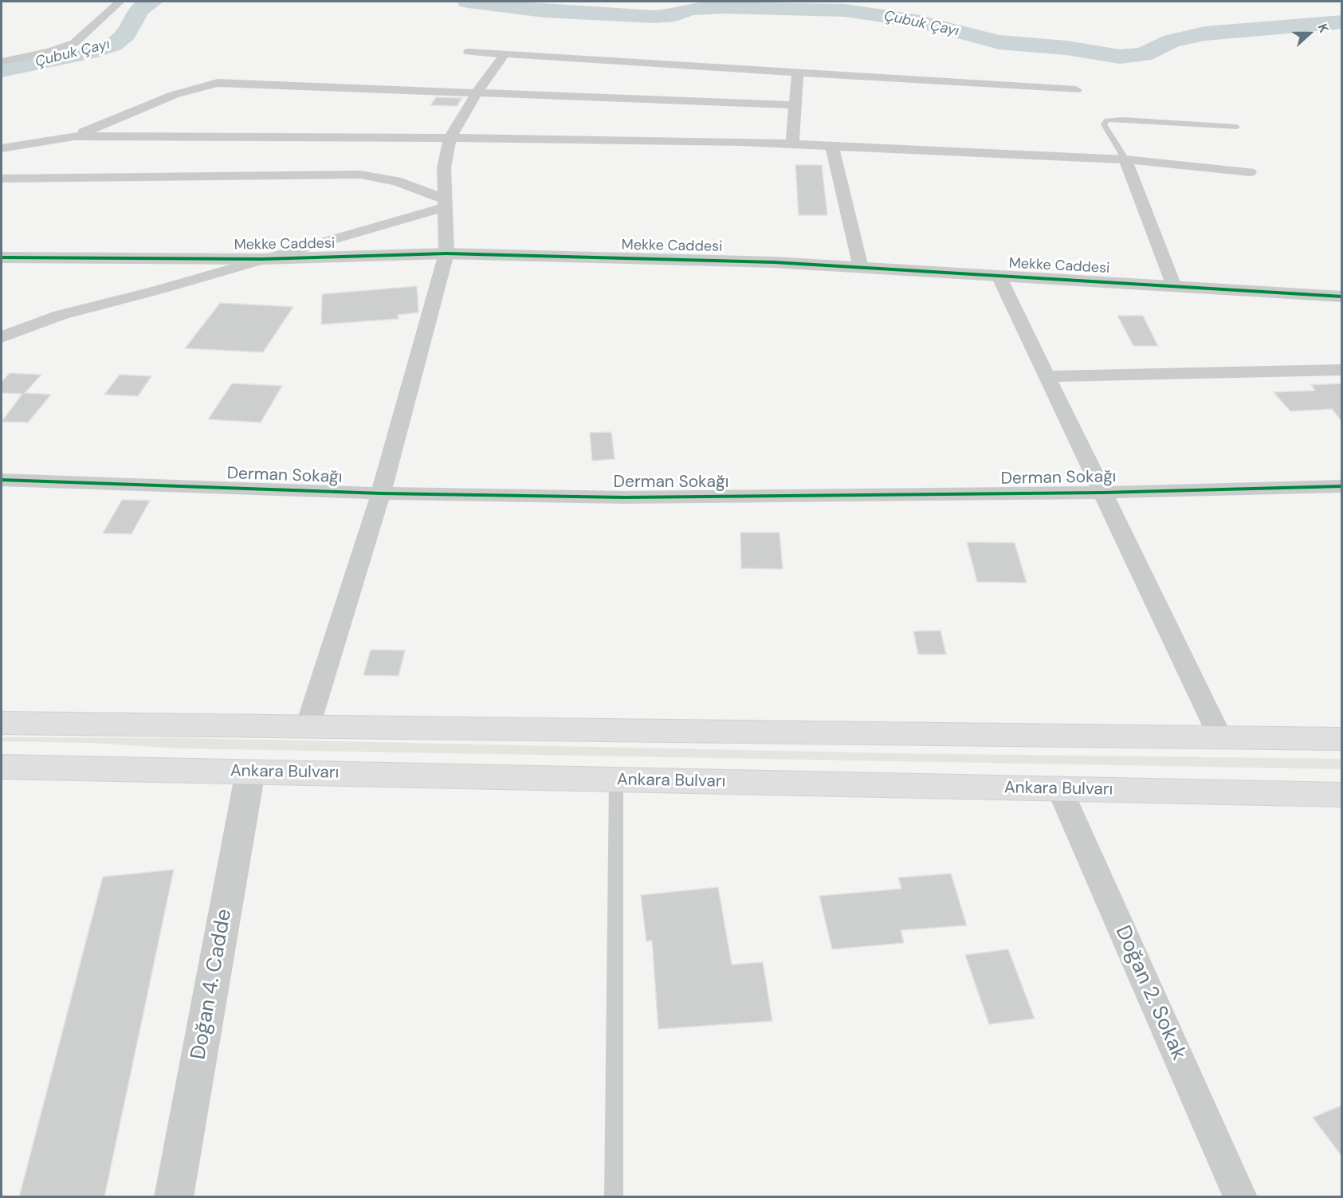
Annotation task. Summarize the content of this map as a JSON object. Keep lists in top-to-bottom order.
{
  "streets": {
    "main road": ["Ankara Bulvarı"],
    "street": [
      "Mekke Caddesi",
      "Derman Sokağı",
      "Doğan 4. Cadde",
      "Doğan 2. Sokak"
    ]
  },
  "crossings": [
    ["Ankara Bulvarı", "Doğan 4. Cadde"],
    ["Ankara Bulvarı", "Doğan 2. Sokak"]
  ],
  "water": ["Çubuk Çayı"],
  "north": "right"
}
